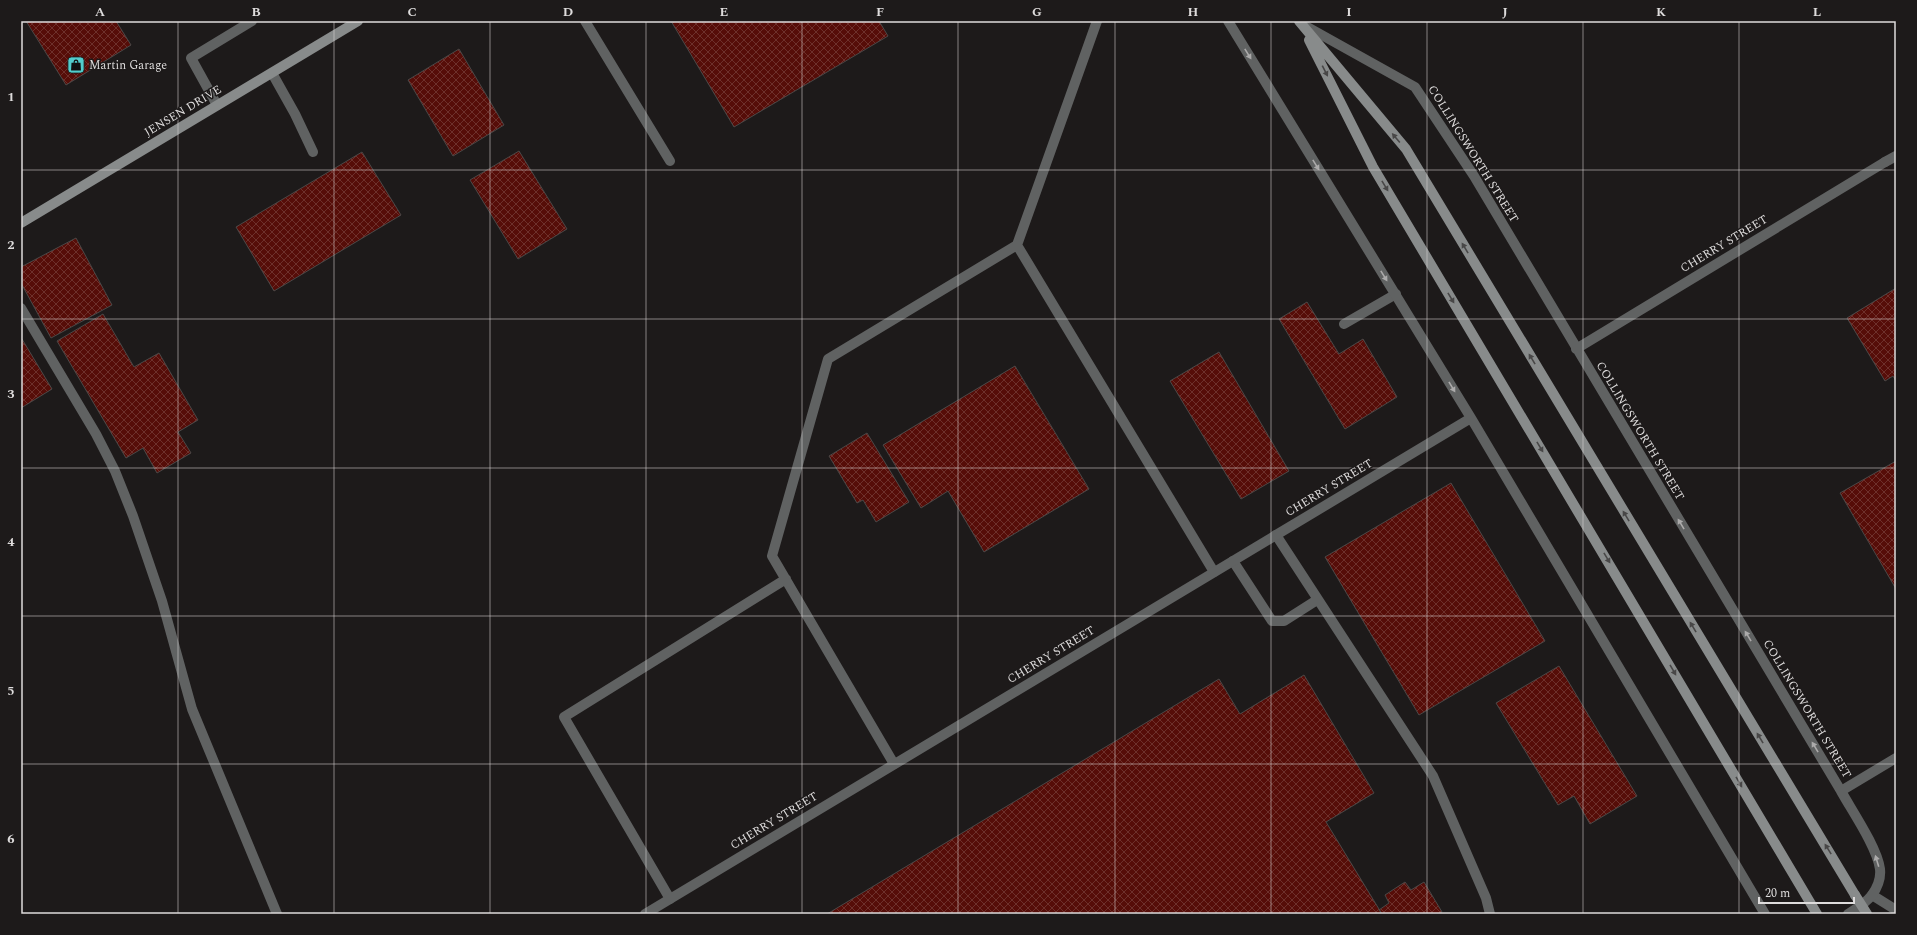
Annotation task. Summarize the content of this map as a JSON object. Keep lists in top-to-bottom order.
{
  "streets": {
    "main road": ["JENSEN DRIVE"],
    "street": ["COLLINGSWORTH STREET", "CHERRY STREET"]
  },
  "crossings": [
    ["COLLINGSWORTH STREET", "CHERRY STREET"]
  ],
  "one_way": ["COLLINGSWORTH STREET"],
  "places": {
    "shop": ["Martin Garage"]
  },
  "scale_bar": "20 m",
  "grid": {
    "columns": [
      "A",
      "B",
      "C",
      "D",
      "E",
      "F",
      "G",
      "H",
      "I",
      "J",
      "K",
      "L"
    ],
    "rows": [
      "1",
      "2",
      "3",
      "4",
      "5",
      "6"
    ]
  }
}
